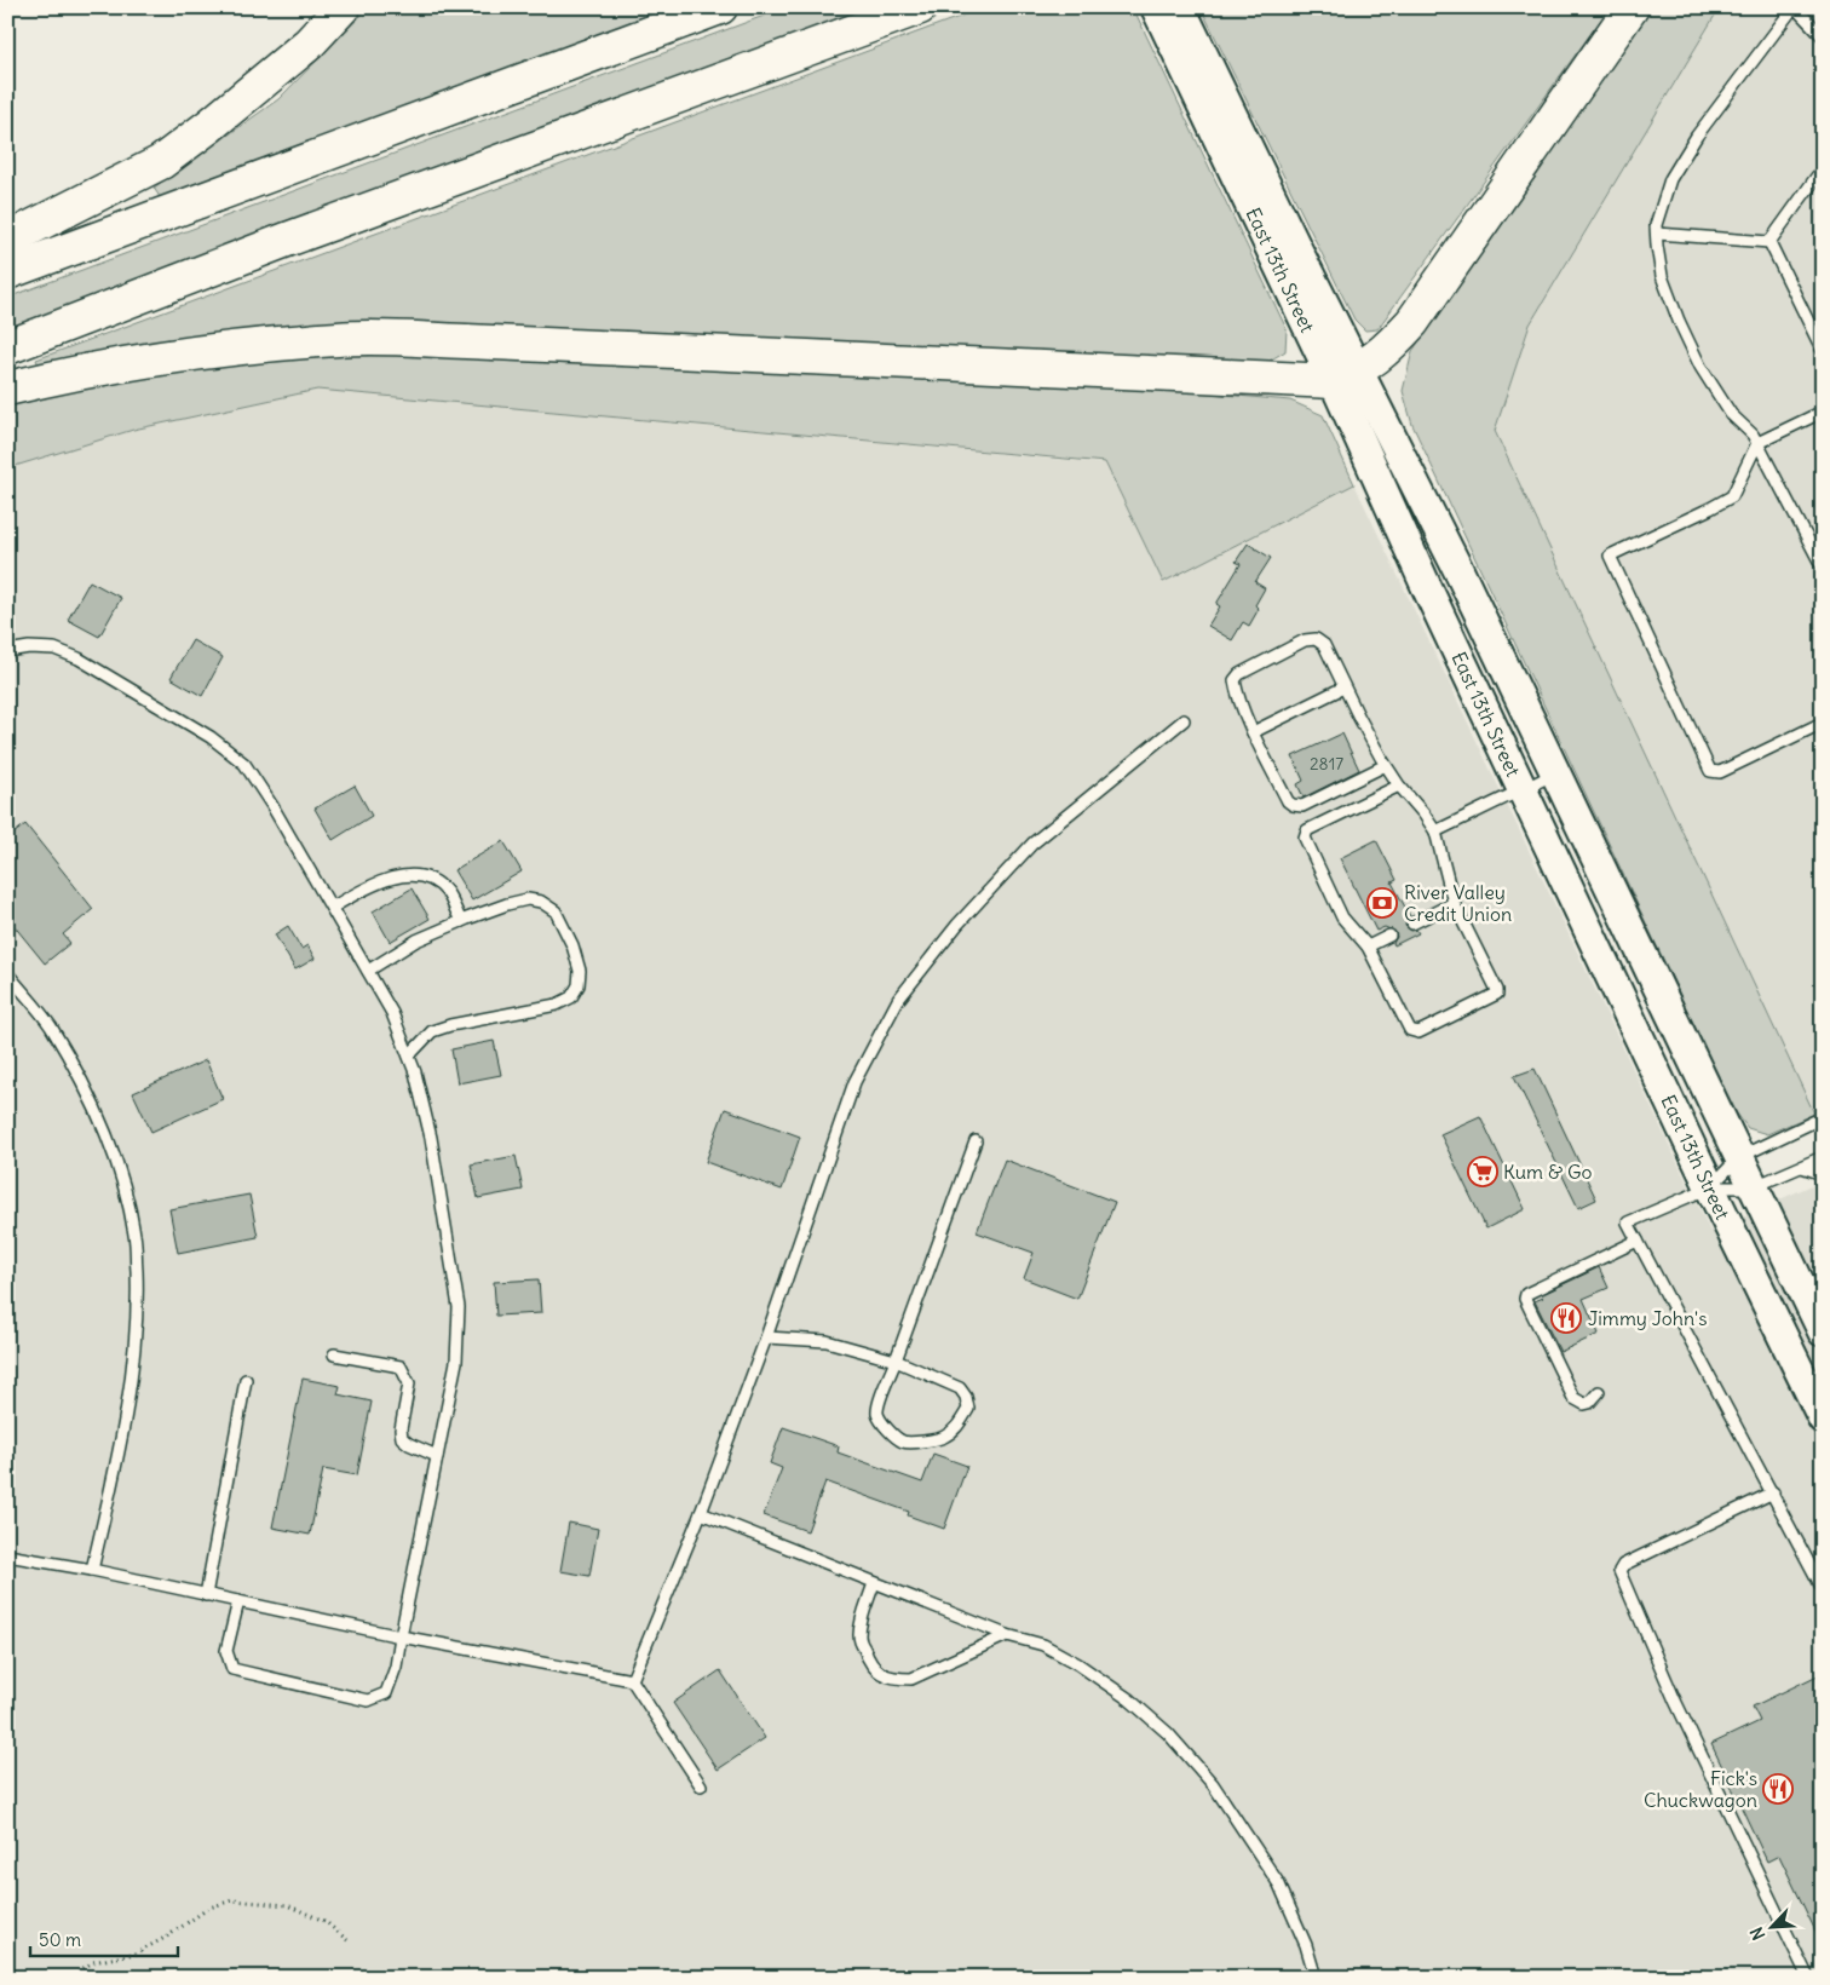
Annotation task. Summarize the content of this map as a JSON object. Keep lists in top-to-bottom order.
{
  "streets": {
    "main road": ["East 13th Street"]
  },
  "places": {
    "bank": ["River Valley Credit Union"],
    "supermarket": ["Kum & Go"],
    "restaurant": ["Jimmy John's", "Fick's Chuckwagon"]
  },
  "house_numbers": ["2817"],
  "scale_bar": "50 m",
  "north": "bottom left"
}
